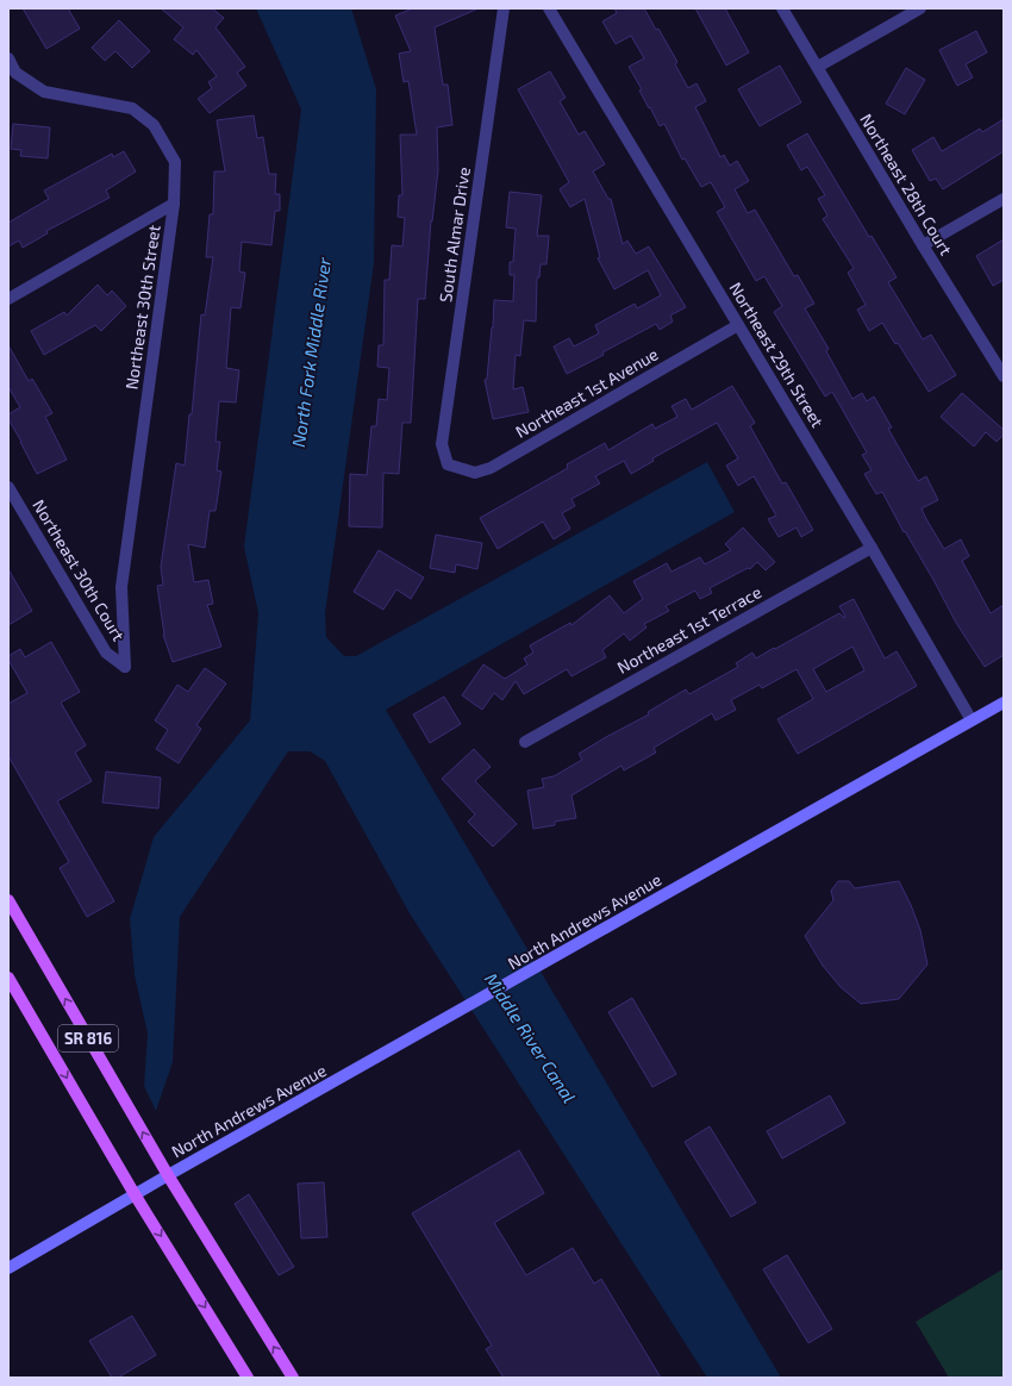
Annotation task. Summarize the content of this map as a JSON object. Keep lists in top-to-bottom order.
{
  "streets": {
    "main road": ["North Andrews Avenue", "SR 816"],
    "street": [
      "Northeast 28th Court",
      "South Almar Drive",
      "Northeast 30th Street",
      "Northeast 29th Street",
      "Northeast 1st Avenue",
      "Northeast 30th Court",
      "Northeast 1st Terrace"
    ]
  },
  "crossings": [
    ["South Almar Drive", "Northeast 1st Avenue"],
    ["Northeast 30th Street", "Northeast 30th Court"],
    ["Northeast 29th Street", "Northeast 1st Avenue"],
    ["Northeast 29th Street", "Northeast 1st Terrace"],
    ["Northeast 29th Street", "North Andrews Avenue"],
    ["North Andrews Avenue", "SR 816"]
  ],
  "water": ["North Fork Middle River", "Middle River Canal"]
}
